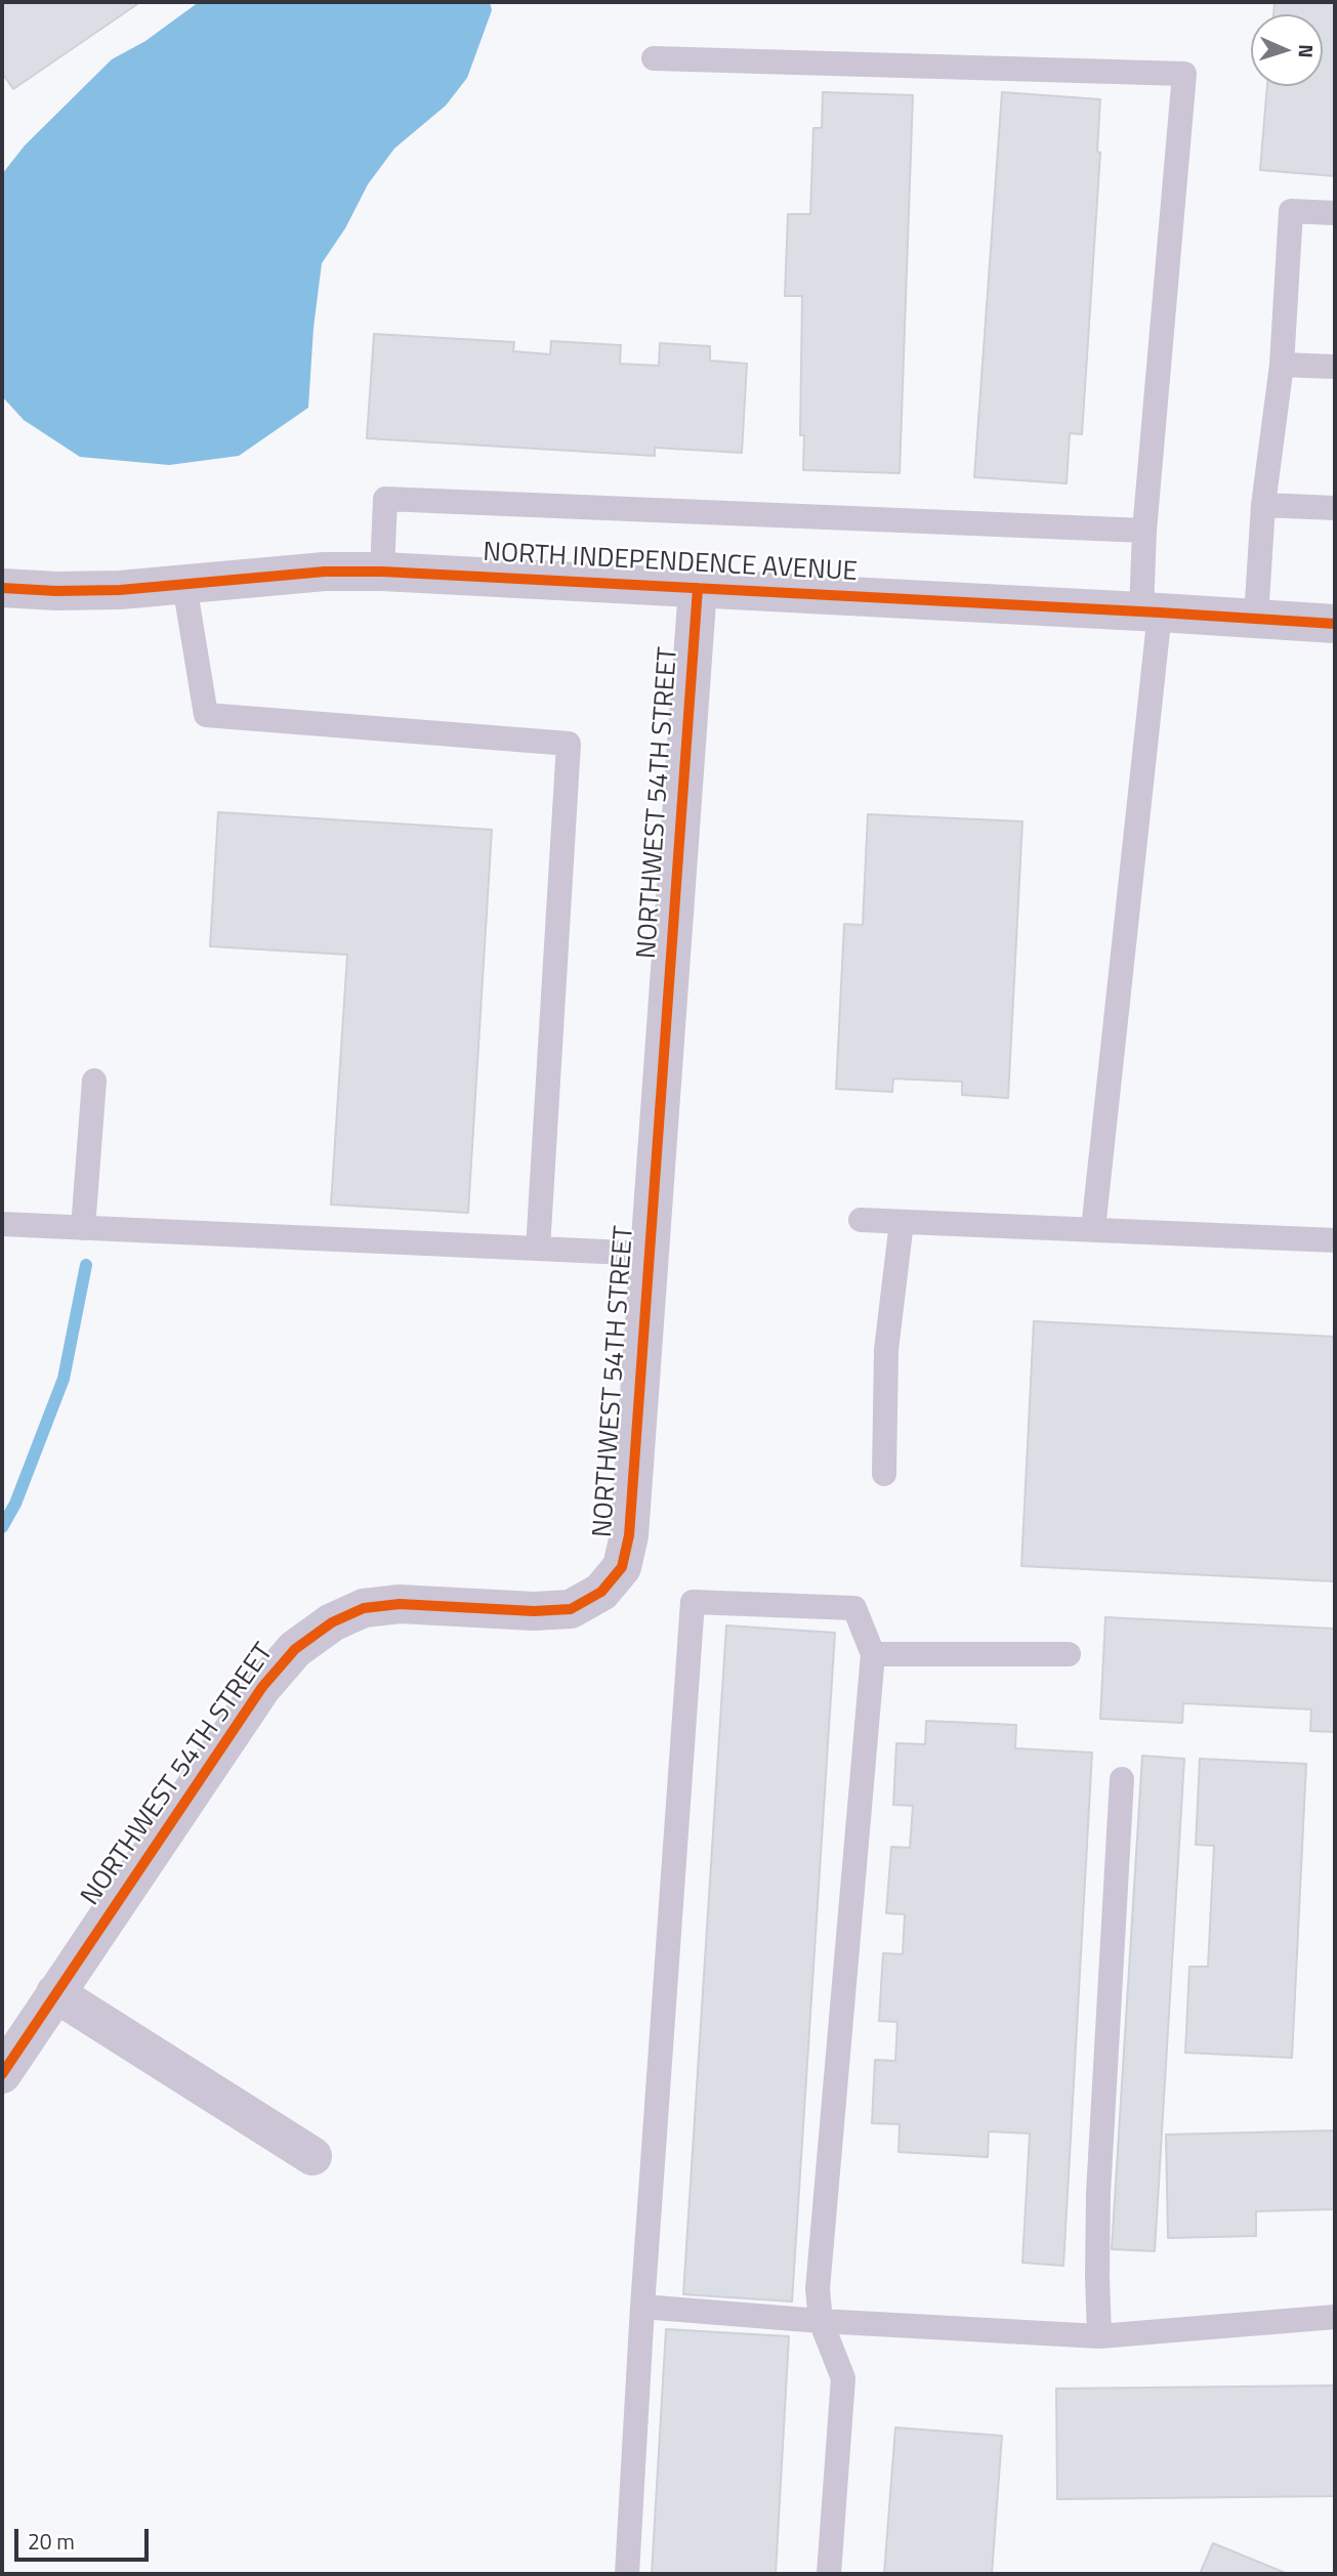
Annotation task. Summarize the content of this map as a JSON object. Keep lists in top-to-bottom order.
{
  "streets": {
    "street": ["NORTH INDEPENDENCE AVENUE", "NORTHWEST 54TH STREET"]
  },
  "crossings": [
    ["NORTH INDEPENDENCE AVENUE", "NORTHWEST 54TH STREET"]
  ],
  "scale_bar": "20 m",
  "north": "right"
}
